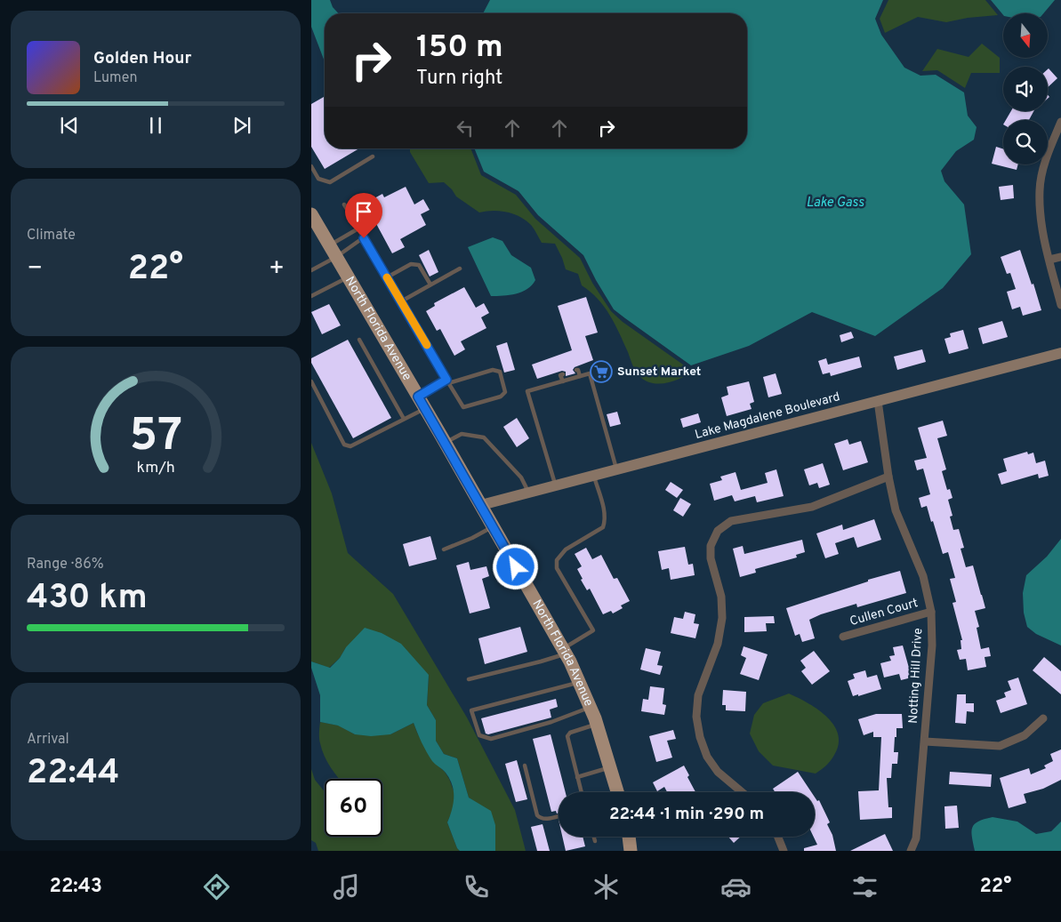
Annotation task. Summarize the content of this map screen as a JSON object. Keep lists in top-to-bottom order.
{
  "streets": {
    "main road": ["North Florida Avenue"],
    "street": ["Lake Magdalene Boulevard", "Cullen Court", "Notting Hill Drive"]
  },
  "crossings": [
    ["North Florida Avenue", "Lake Magdalene Boulevard"],
    ["Lake Magdalene Boulevard", "Notting Hill Drive"],
    ["Cullen Court", "Notting Hill Drive"]
  ],
  "water": ["Lake Gass"],
  "places": {
    "supermarket": ["Sunset Market"]
  },
  "north": "bottom",
  "page": {
    "turn": ["150 m", "Turn right"],
    "song": ["Golden Hour", "Lumen"],
    "tile": [
      "Climate",
      ["Range · 86%", "430 km"],
      ["Arrival", "22:44"]
    ],
    "heat": ["−", "22°", "+"],
    "limit": "60",
    "trip": "22:44 · 1 min · 290 m",
    "tabs": ["22:43", "22°"],
    "gauge": ["57", "km/h"]
  }
}
